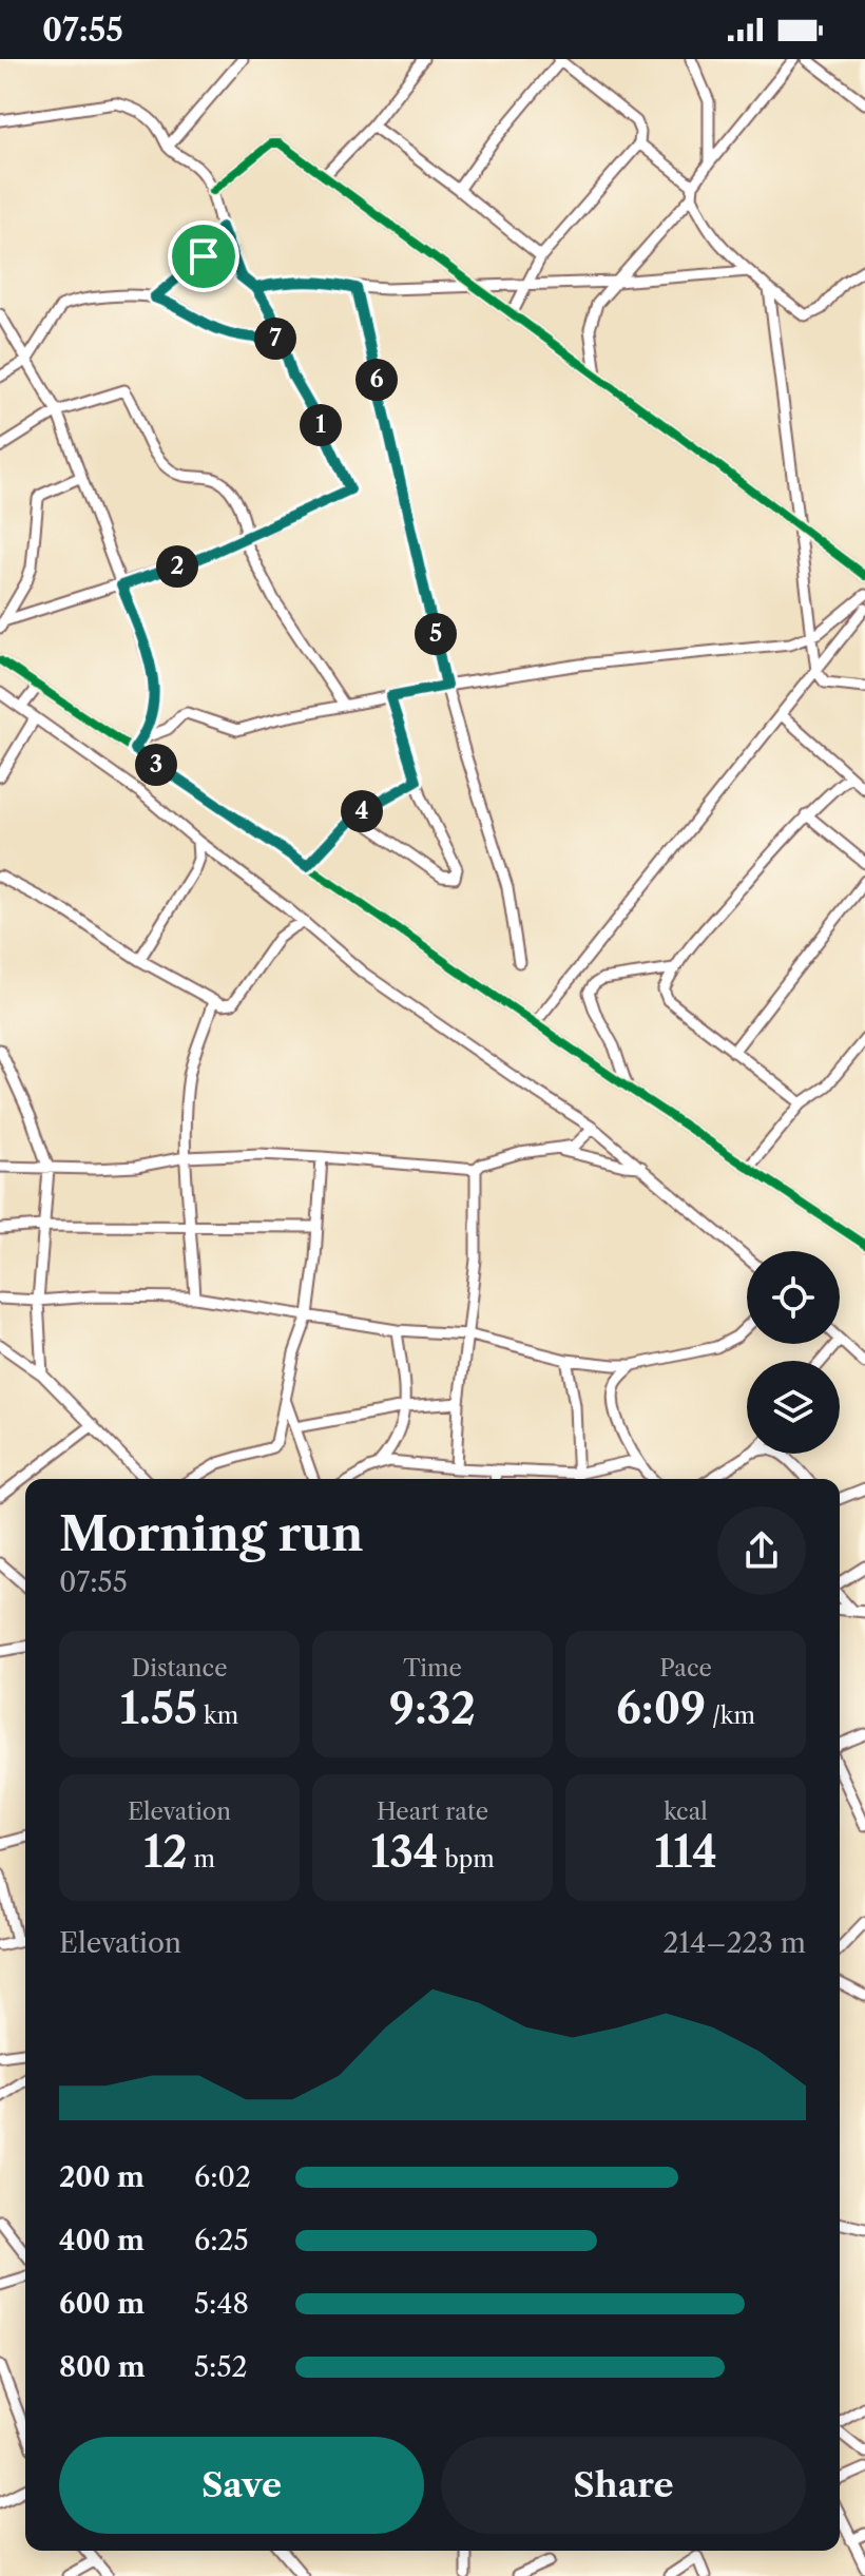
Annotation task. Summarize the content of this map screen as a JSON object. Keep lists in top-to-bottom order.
{
  "page": {
    "status": "07:55",
    "pins": [
      "7",
      "6",
      "1",
      "2",
      "5",
      "3",
      "4"
    ],
    "heading": ["Morning run", "07:55"],
    "stats": [
      ["Distance", "1.55 km"],
      ["Time", "9:32"],
      ["Pace", "6:09 /km"],
      ["Elevation", "12 m"],
      ["Heart rate", "134 bpm"],
      ["kcal", "114"]
    ],
    "chart": ["Elevation", "214–223 m"],
    "list": [
      {
        "name": "200 m",
        "note": "6:02"
      },
      {
        "name": "400 m",
        "note": "6:25"
      },
      {
        "name": "600 m",
        "note": "5:48"
      },
      {
        "name": "800 m",
        "note": "5:52"
      }
    ],
    "buttons": ["Save", "Share"]
  }
}
